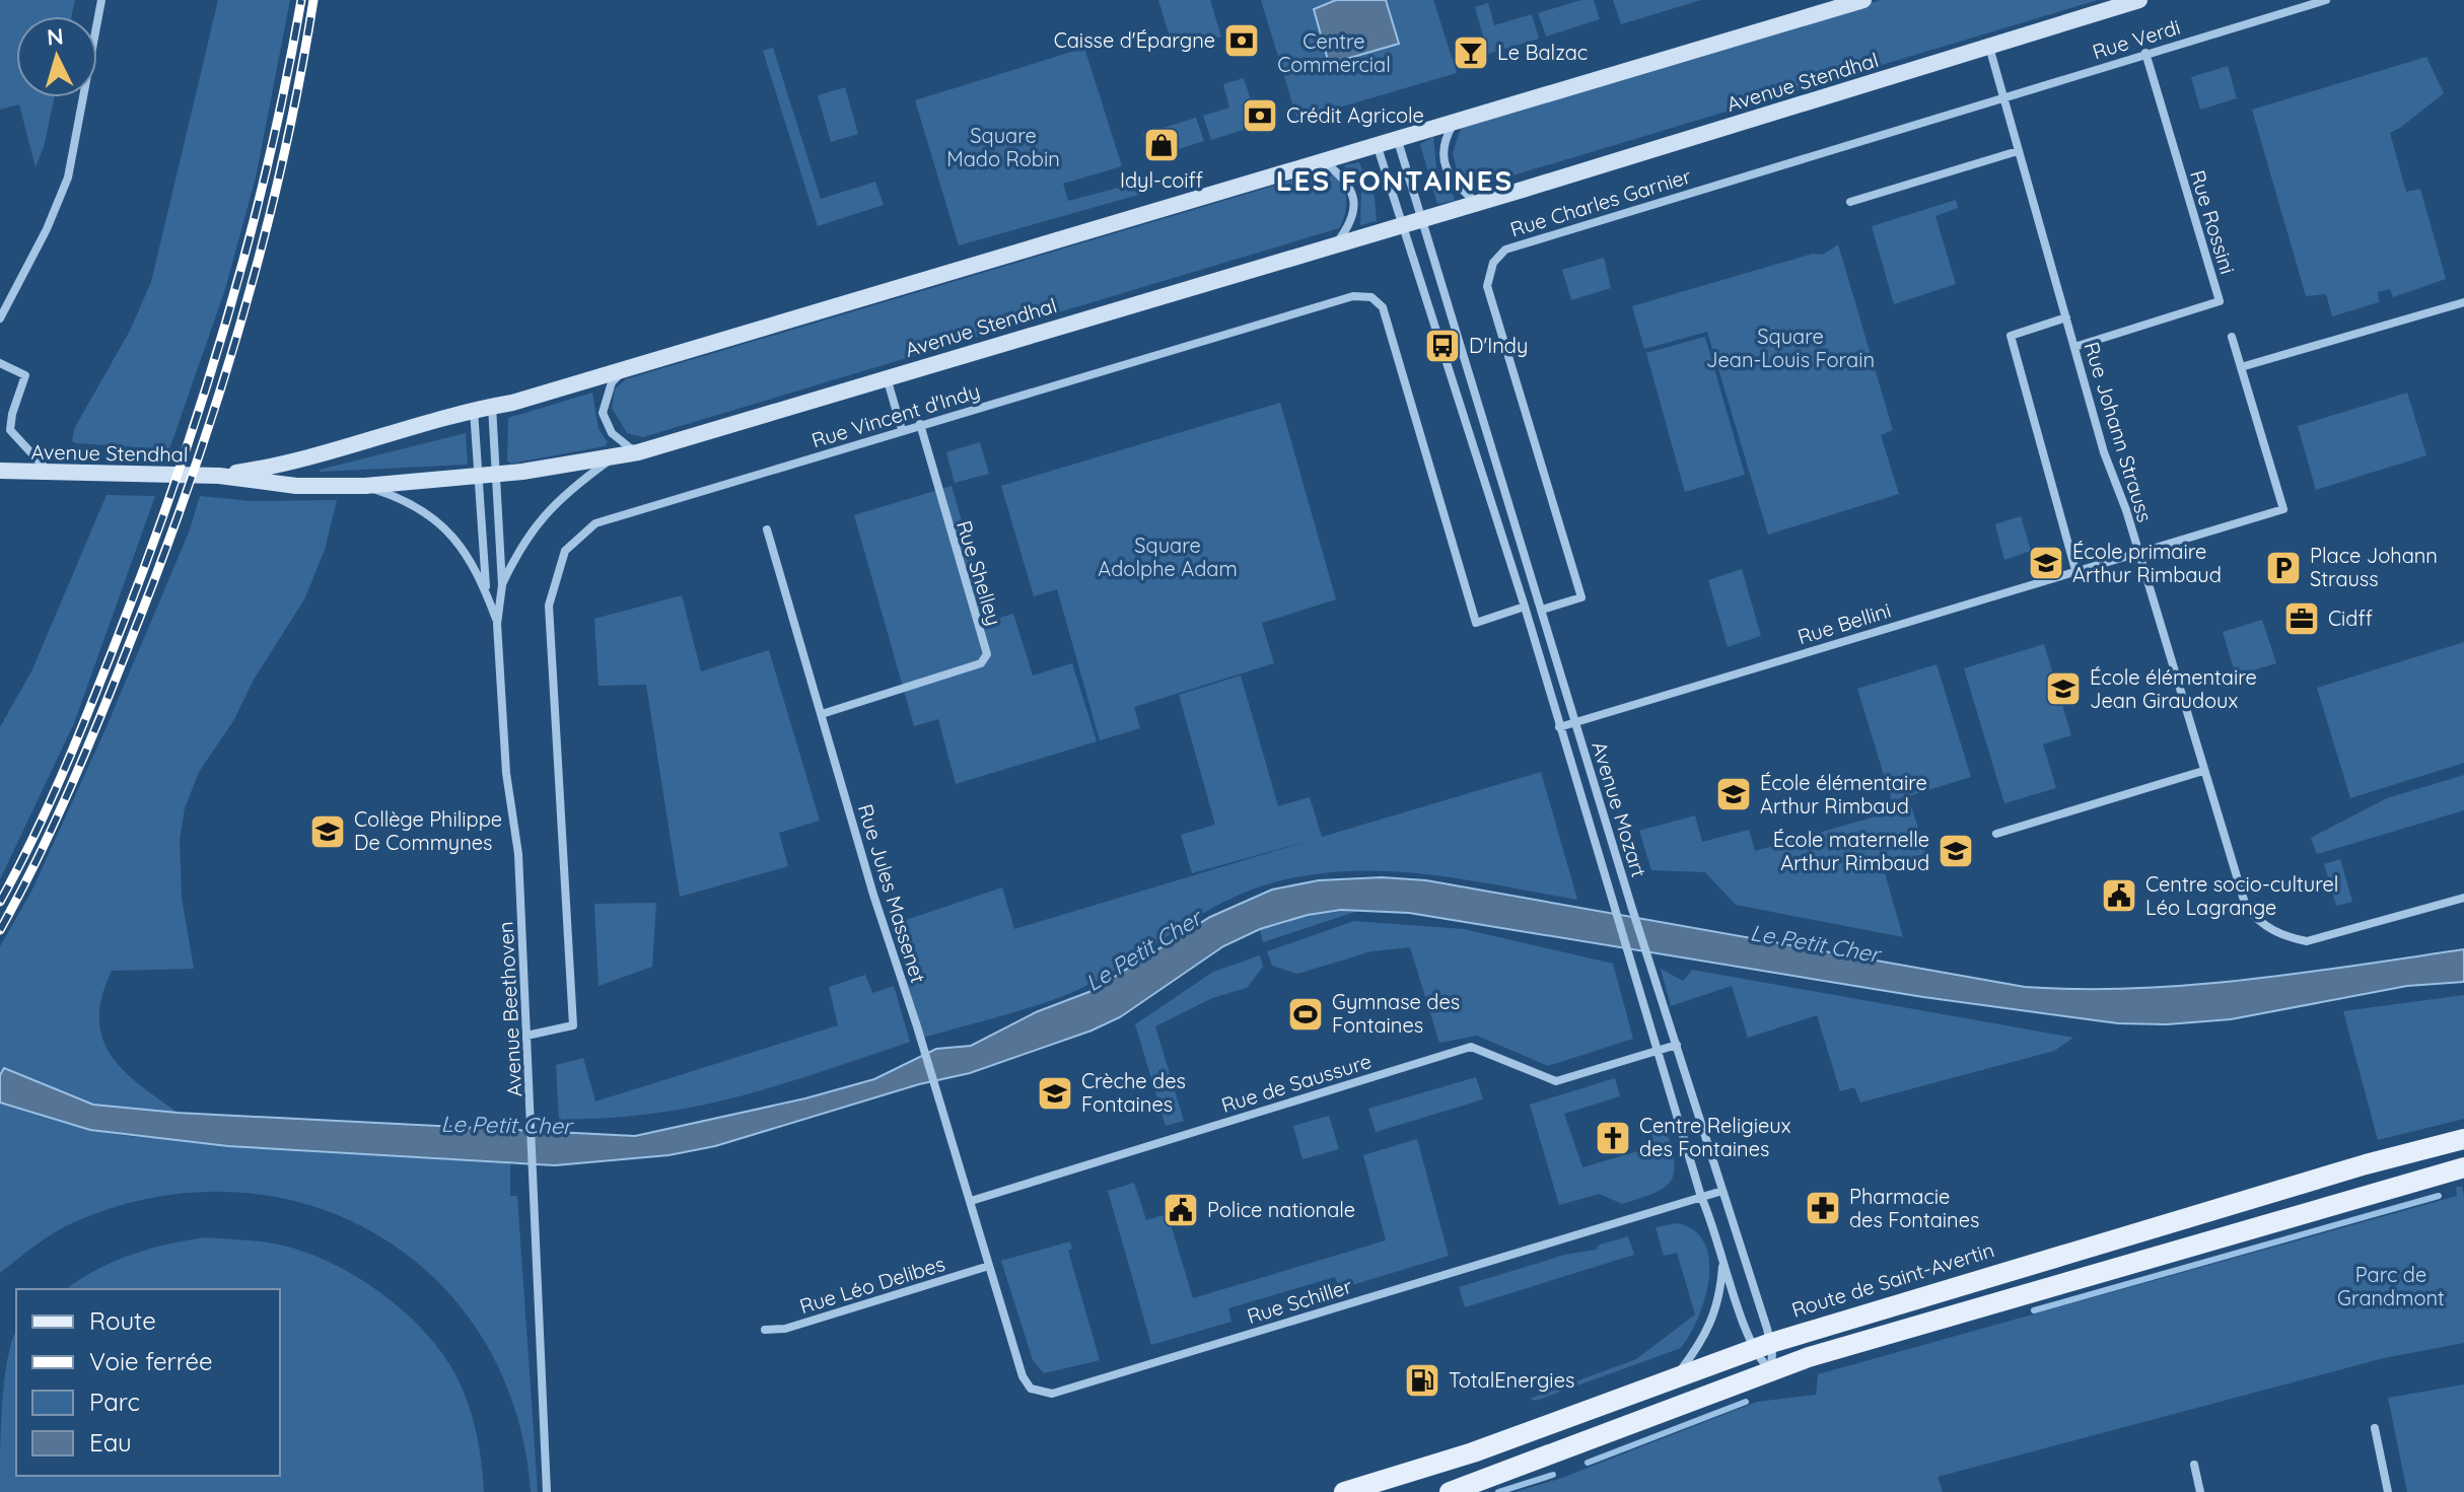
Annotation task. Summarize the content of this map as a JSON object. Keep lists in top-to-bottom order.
{
  "streets": {
    "main road": ["Route de Saint-Avertin"],
    "street": [
      "Rue Verdi",
      "Avenue Stendhal",
      "Rue Charles Garnier",
      "Rue Rossini",
      "Rue Vincent d'Indy",
      "Rue Johann Strauss",
      "Rue Shelley",
      "Rue Bellini",
      "Avenue Mozart",
      "Rue Jules Massenet",
      "Avenue Beethoven",
      "Rue de Saussure",
      "Rue Léo Delibes",
      "Rue Schiller"
    ]
  },
  "crossings": [
    ["Rue Verdi", "Rue Charles Garnier"],
    ["Rue Verdi", "Rue Rossini"],
    ["Rue Verdi", "Rue Johann Strauss"],
    ["Avenue Stendhal", "Rue Johann Strauss"],
    ["Avenue Stendhal", "Avenue Mozart"],
    ["Avenue Stendhal", "Avenue Beethoven"],
    ["Rue Charles Garnier", "Rue Johann Strauss"],
    ["Rue Charles Garnier", "Avenue Mozart"],
    ["Rue Rossini", "Rue Johann Strauss"],
    ["Rue Vincent d'Indy", "Rue Shelley"],
    ["Rue Vincent d'Indy", "Avenue Mozart"],
    ["Rue Vincent d'Indy", "Avenue Beethoven"],
    ["Rue Johann Strauss", "Rue Bellini"],
    ["Rue Shelley", "Rue Jules Massenet"],
    ["Rue Bellini", "Avenue Mozart"],
    ["Avenue Mozart", "Rue de Saussure"],
    ["Avenue Mozart", "Route de Saint-Avertin"],
    ["Avenue Mozart", "Rue Schiller"],
    ["Rue Jules Massenet", "Rue de Saussure"],
    ["Rue Jules Massenet", "Rue Léo Delibes"],
    ["Rue Jules Massenet", "Rue Schiller"],
    ["Rue Léo Delibes", "Rue Schiller"]
  ],
  "districts": ["LES FONTAINES"],
  "water": ["Le Petit Cher"],
  "parks": [
    "Centre Commercial",
    "Square Mado Robin",
    "Square Jean-Louis Forain",
    "Square Adolphe Adam",
    "Parc de Grandmont"
  ],
  "places": {
    "bank": ["Caisse d'Épargne", "Crédit Agricole"],
    "bar": ["Le Balzac"],
    "shop": ["Idyl-coiff"],
    "bus stop": ["D'Indy"],
    "school or university": [
      "École primaire Arthur Rimbaud",
      "École élémentaire Jean Giraudoux",
      "École élémentaire Arthur Rimbaud",
      "Collège Philippe De Commynes",
      "École maternelle Arthur Rimbaud",
      "Crèche des Fontaines"
    ],
    "parking": ["Place Johann Strauss"],
    "office": ["Cidff"],
    "public building": ["Centre socio-culturel Léo Lagrange", "Police nationale"],
    "sports": ["Gymnase des Fontaines"],
    "church": ["Centre Religieux des Fontaines"],
    "pharmacy": ["Pharmacie des Fontaines"],
    "fuel station": ["TotalEnergies"]
  },
  "legend": [
    "Route",
    "Voie ferrée",
    "Parc",
    "Eau"
  ],
  "north": "top"
}
